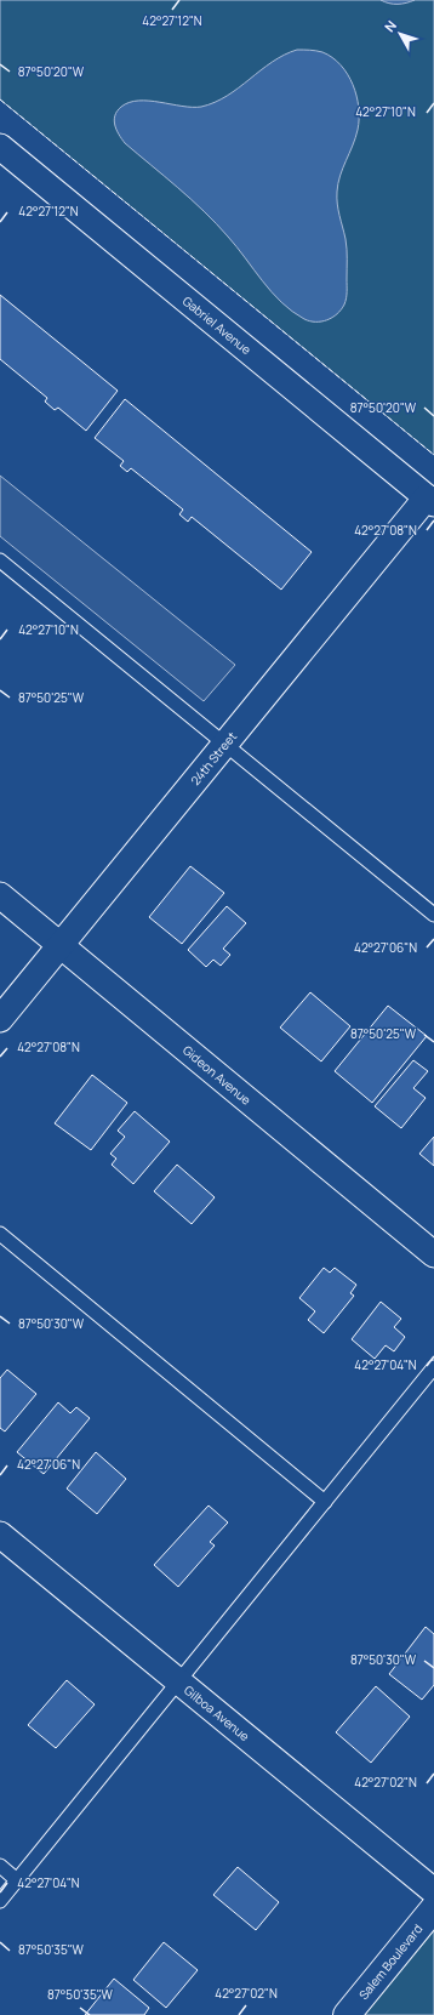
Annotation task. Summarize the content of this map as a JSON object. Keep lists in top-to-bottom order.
{
  "streets": {
    "street": [
      "Gabriel Avenue",
      "24th Street",
      "Gideon Avenue",
      "Gilboa Avenue",
      "Salem Boulevard"
    ]
  },
  "crossings": [
    ["Gabriel Avenue", "24th Street"],
    ["24th Street", "Gideon Avenue"]
  ],
  "north": "top left",
  "coordinates": [
    "42°27'12\"N",
    "87°50'20\"W",
    "42°27'10\"N",
    "42°27'08\"N",
    "87°50'25\"W",
    "42°27'06\"N",
    "87°50'30\"W",
    "42°27'04\"N",
    "42°27'02\"N",
    "87°50'35\"W"
  ]
}
